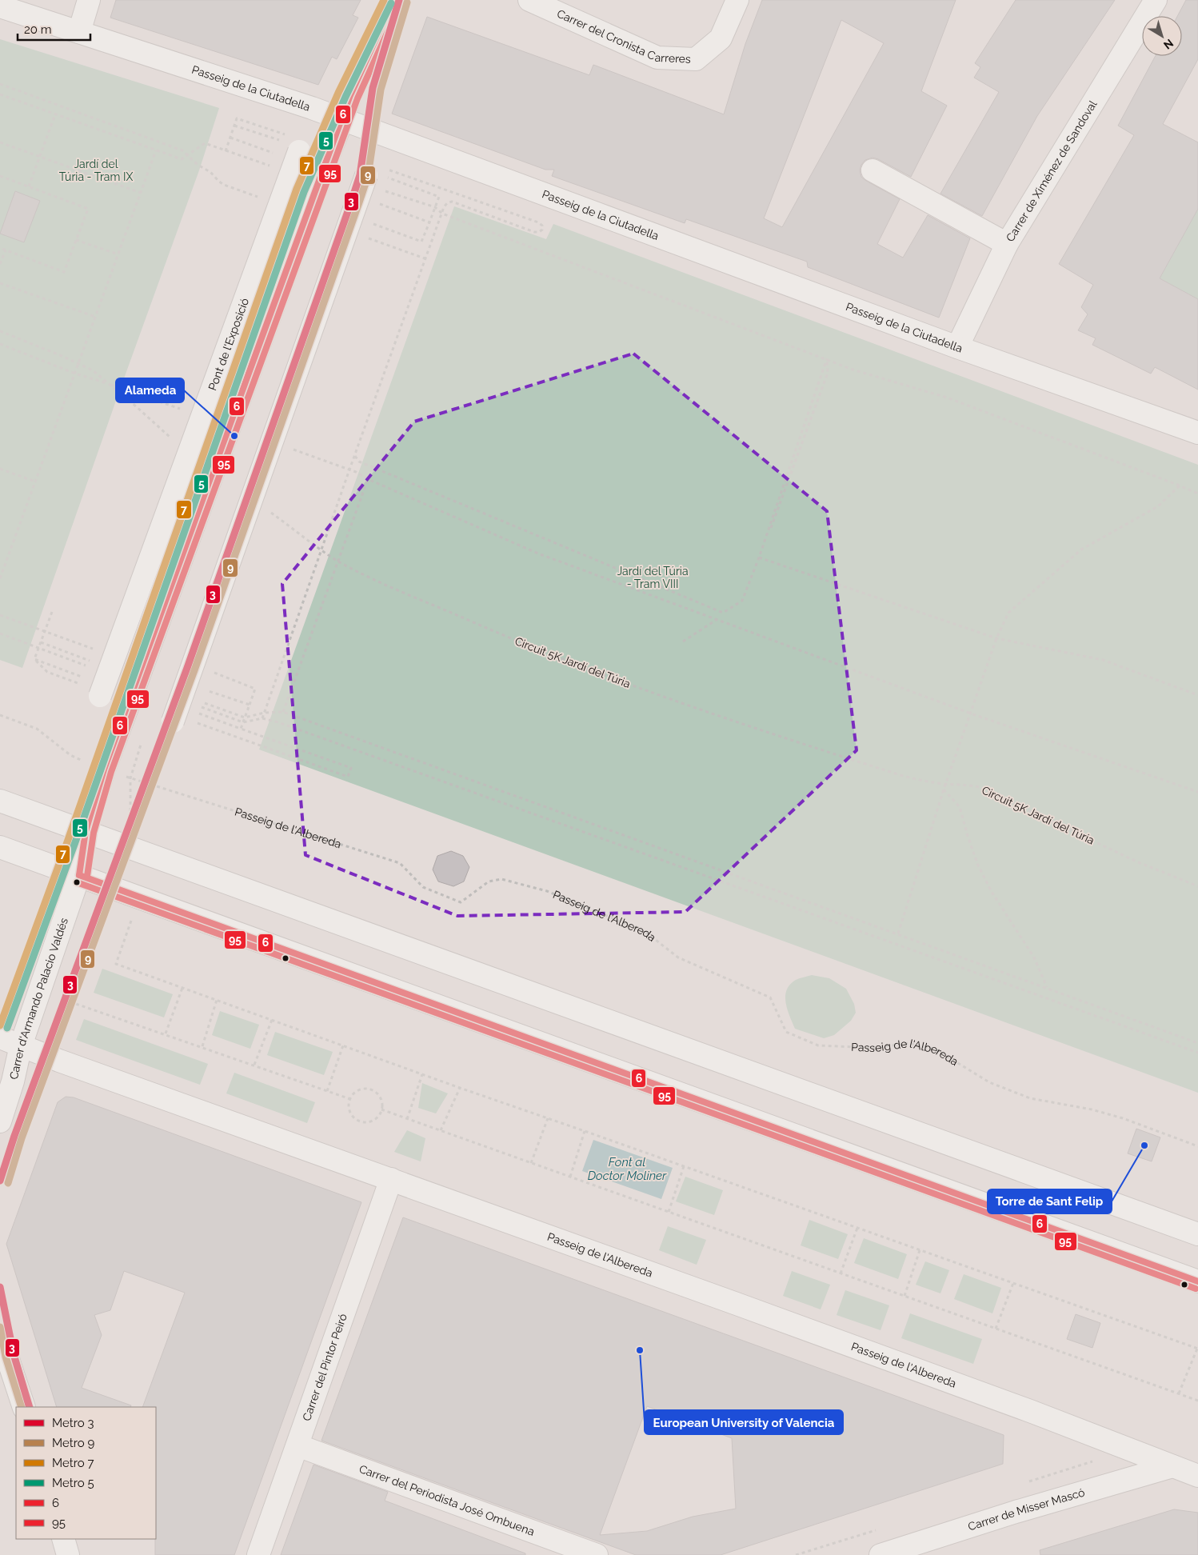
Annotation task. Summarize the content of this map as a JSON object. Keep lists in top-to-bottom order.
{
  "streets": {
    "street": [
      "Carrer del Cronista Carreres",
      "Passeig de la Ciutadella",
      "Carrer de Ximénez de Sandoval",
      "Pont de l'Exposició",
      "Passeig de l'Albereda",
      "Carrer d'Armando Palacio Valdés",
      "Carrer del Pintor Peiró",
      "Carrer del Periodista José Ombuena",
      "Carrer de Misser Mascó"
    ],
    "path": ["Circuit 5K Jardí del Túria"]
  },
  "crossings": [
    ["Passeig de la Ciutadella", "Carrer de Ximénez de Sandoval"],
    ["Passeig de l'Albereda", "Carrer d'Armando Palacio Valdés"],
    ["Passeig de l'Albereda", "Carrer del Pintor Peiró"],
    ["Passeig de l'Albereda", "Carrer de Misser Mascó"],
    ["Carrer del Pintor Peiró", "Carrer del Periodista José Ombuena"]
  ],
  "water": ["Font al Doctor Moliner"],
  "parks": ["Jardí del Túria - Tram IX", "Jardí del Túria - Tram VIII"],
  "places": ["Alameda", "Torre de Sant Felip", "European University of Valencia"],
  "lines": [
    "metro line 3",
    "metro line 7",
    "transit line 6",
    "metro line 9",
    "metro line 5",
    "transit line 95"
  ],
  "legend": [
    "Metro 3",
    "Metro 9",
    "Metro 7",
    "Metro 5",
    "6",
    "95"
  ],
  "scale_bar": "20 m",
  "north": "bottom right"
}
